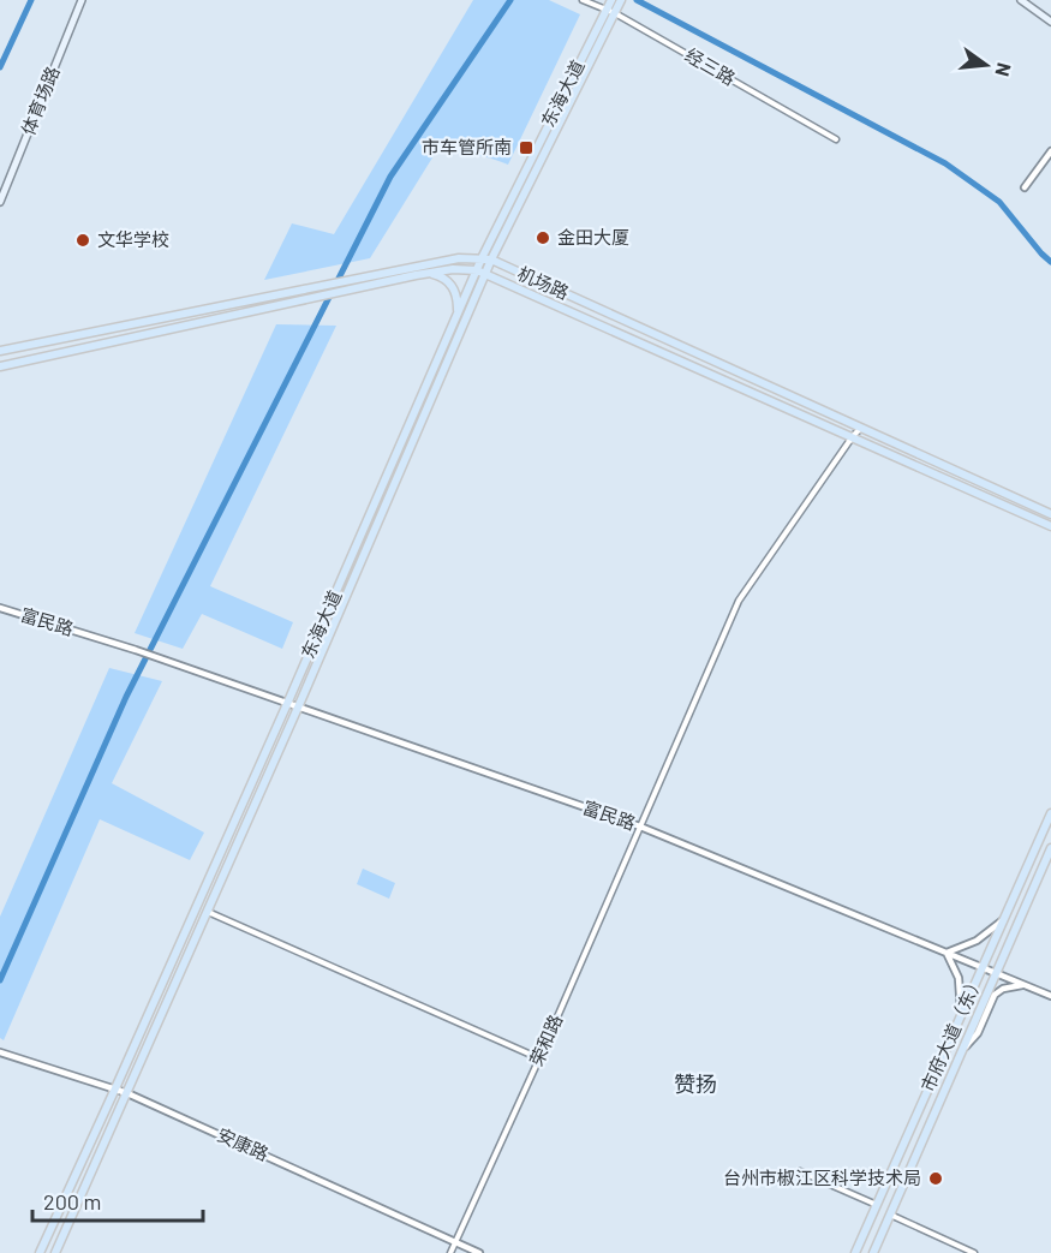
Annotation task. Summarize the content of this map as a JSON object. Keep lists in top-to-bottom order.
{
  "streets": {
    "main road": [
      "东海大道",
      "体育场路",
      "机场路",
      "市府大道（东）"
    ],
    "street": [
      "经三路",
      "富民路",
      "荣和路",
      "安康路"
    ]
  },
  "crossings": [
    ["经三路", "东海大道"],
    ["东海大道", "机场路"],
    ["东海大道", "富民路"],
    ["东海大道", "安康路"],
    ["机场路", "荣和路"],
    ["富民路", "市府大道（东）"],
    ["富民路", "荣和路"],
    ["荣和路", "安康路"]
  ],
  "districts": ["赞扬"],
  "places": {
    "transit": ["市车管所南"],
    "other": ["金田大厦", "文华学校", "台州市椒江区科学技术局"]
  },
  "scale_bar": "200 m",
  "north": "right"
}
